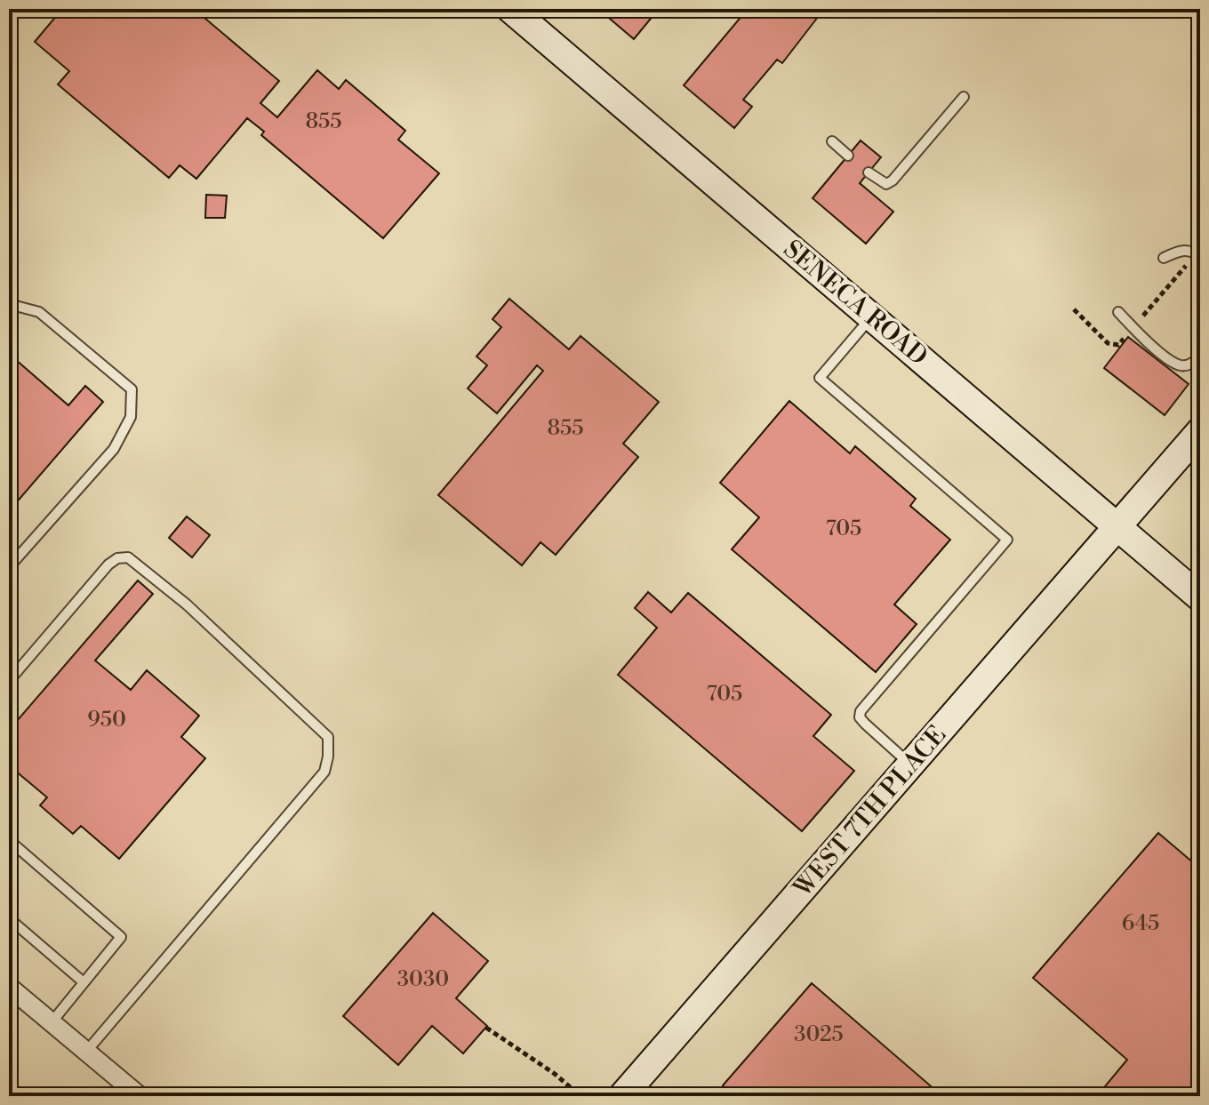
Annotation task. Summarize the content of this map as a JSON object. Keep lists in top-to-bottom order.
{
  "streets": {
    "main road": ["SENECA ROAD", "WEST 7TH PLACE"]
  },
  "crossings": [
    ["SENECA ROAD", "WEST 7TH PLACE"]
  ],
  "house_numbers": [
    "855",
    "855",
    "705",
    "705",
    "950",
    "645",
    "3030",
    "3025"
  ]
}
